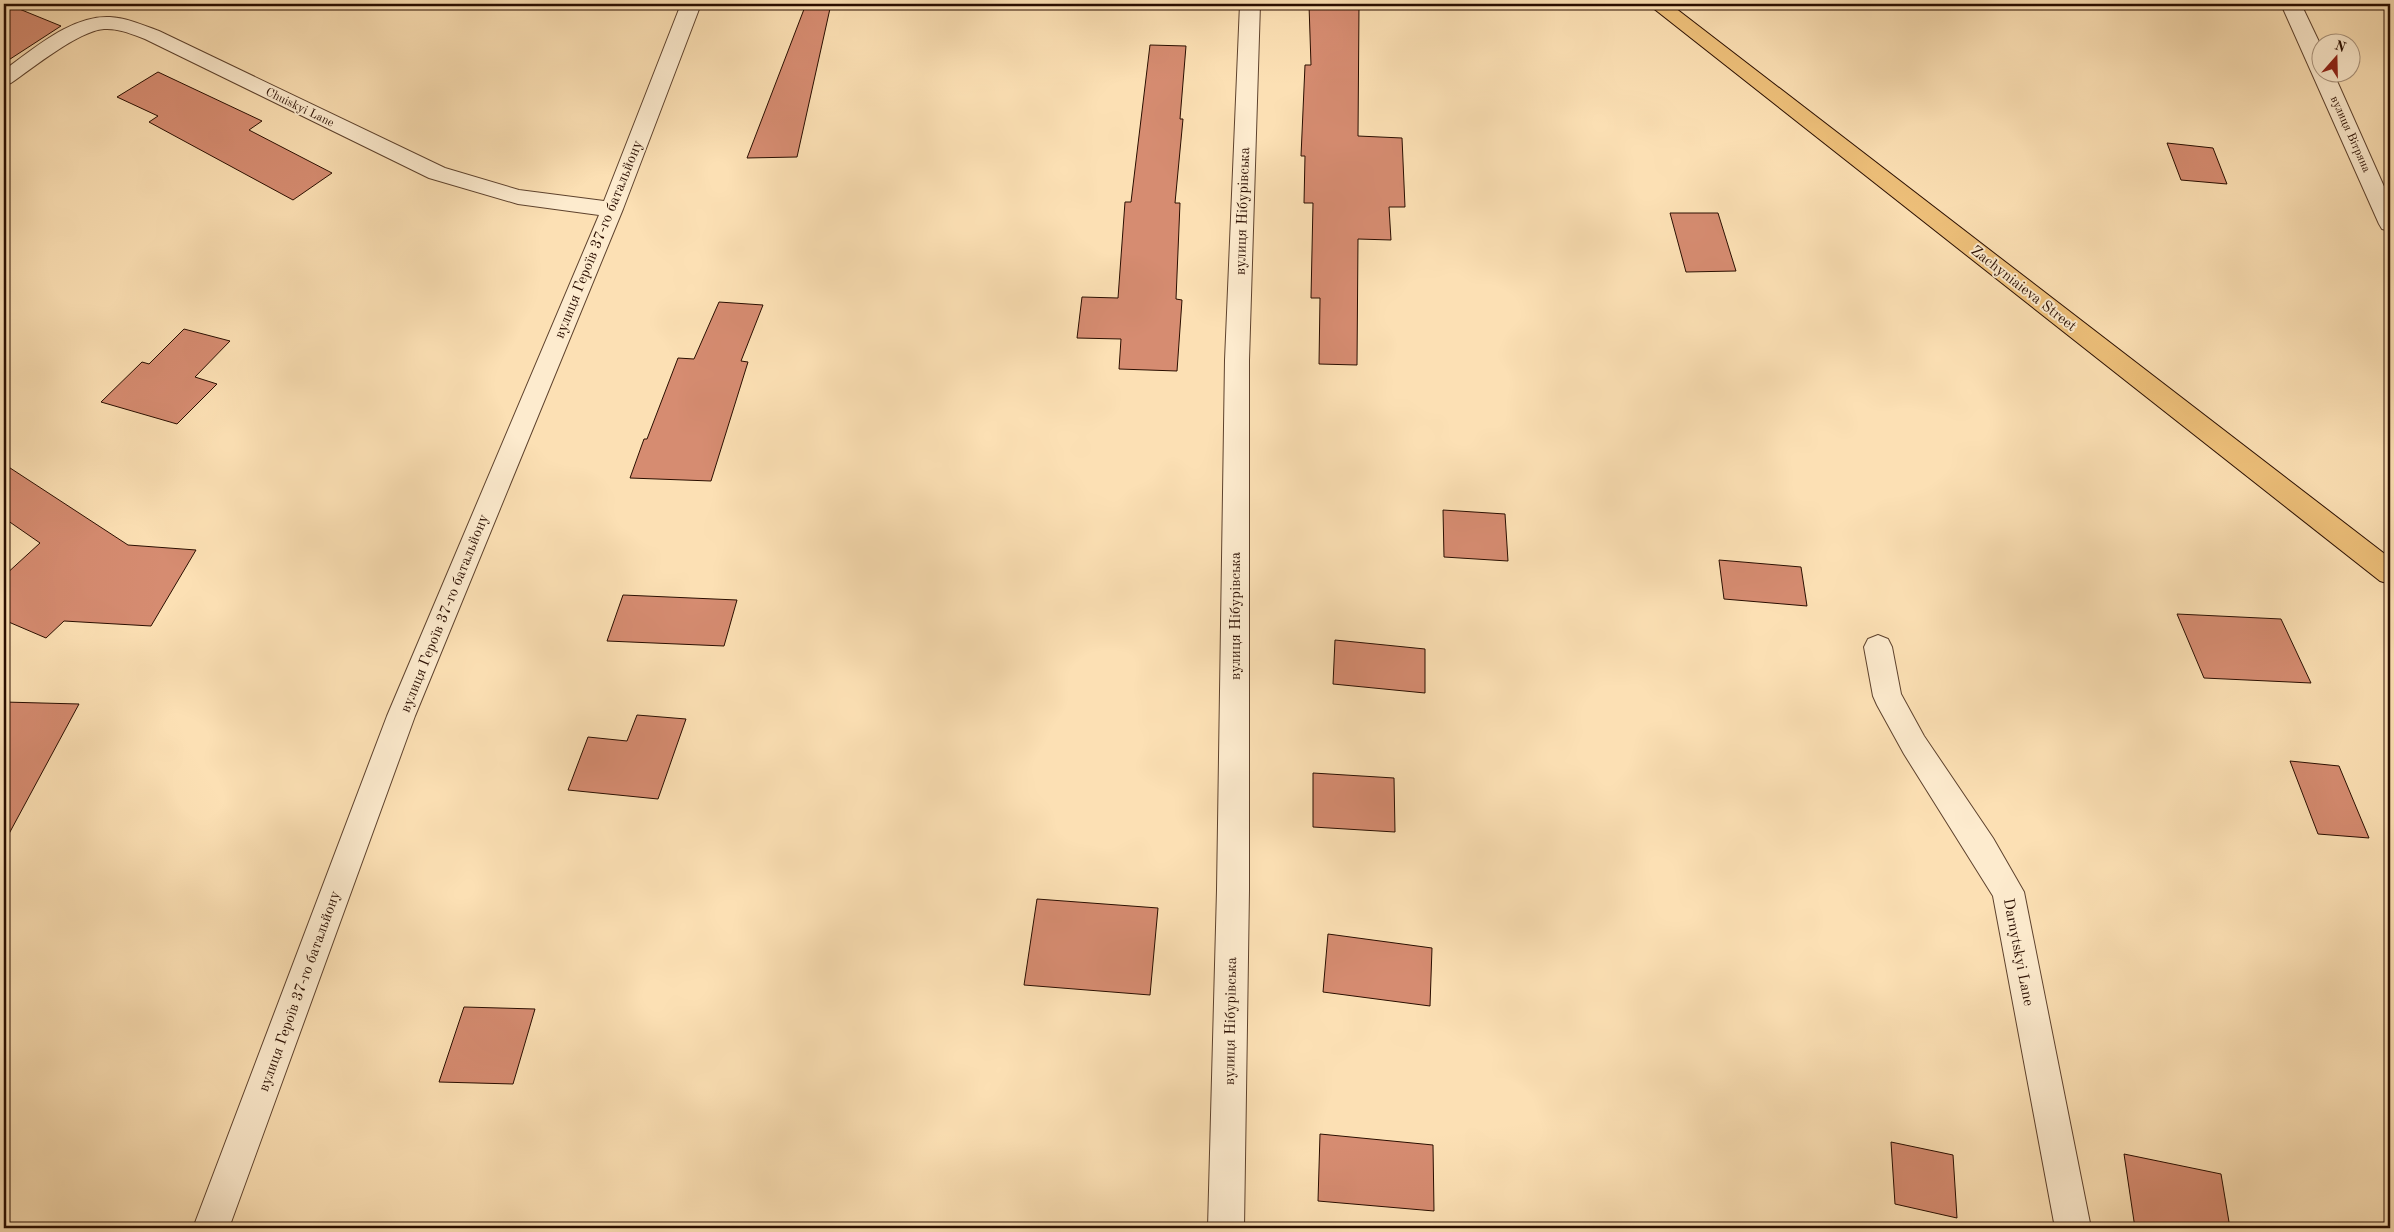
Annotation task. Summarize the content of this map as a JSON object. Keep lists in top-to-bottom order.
{
  "streets": {
    "main road": ["Zachyniaieva Street"],
    "street": [
      "Chuiskyi Lane",
      "вулиця Вітряна",
      "вулиця Нібурівська",
      "вулиця Героїв 37-го батальйону",
      "Darnytskyi Lane"
    ]
  },
  "crossings": [
    ["Chuiskyi Lane", "вулиця Героїв 37-го батальйону"]
  ],
  "north": "top"
}
